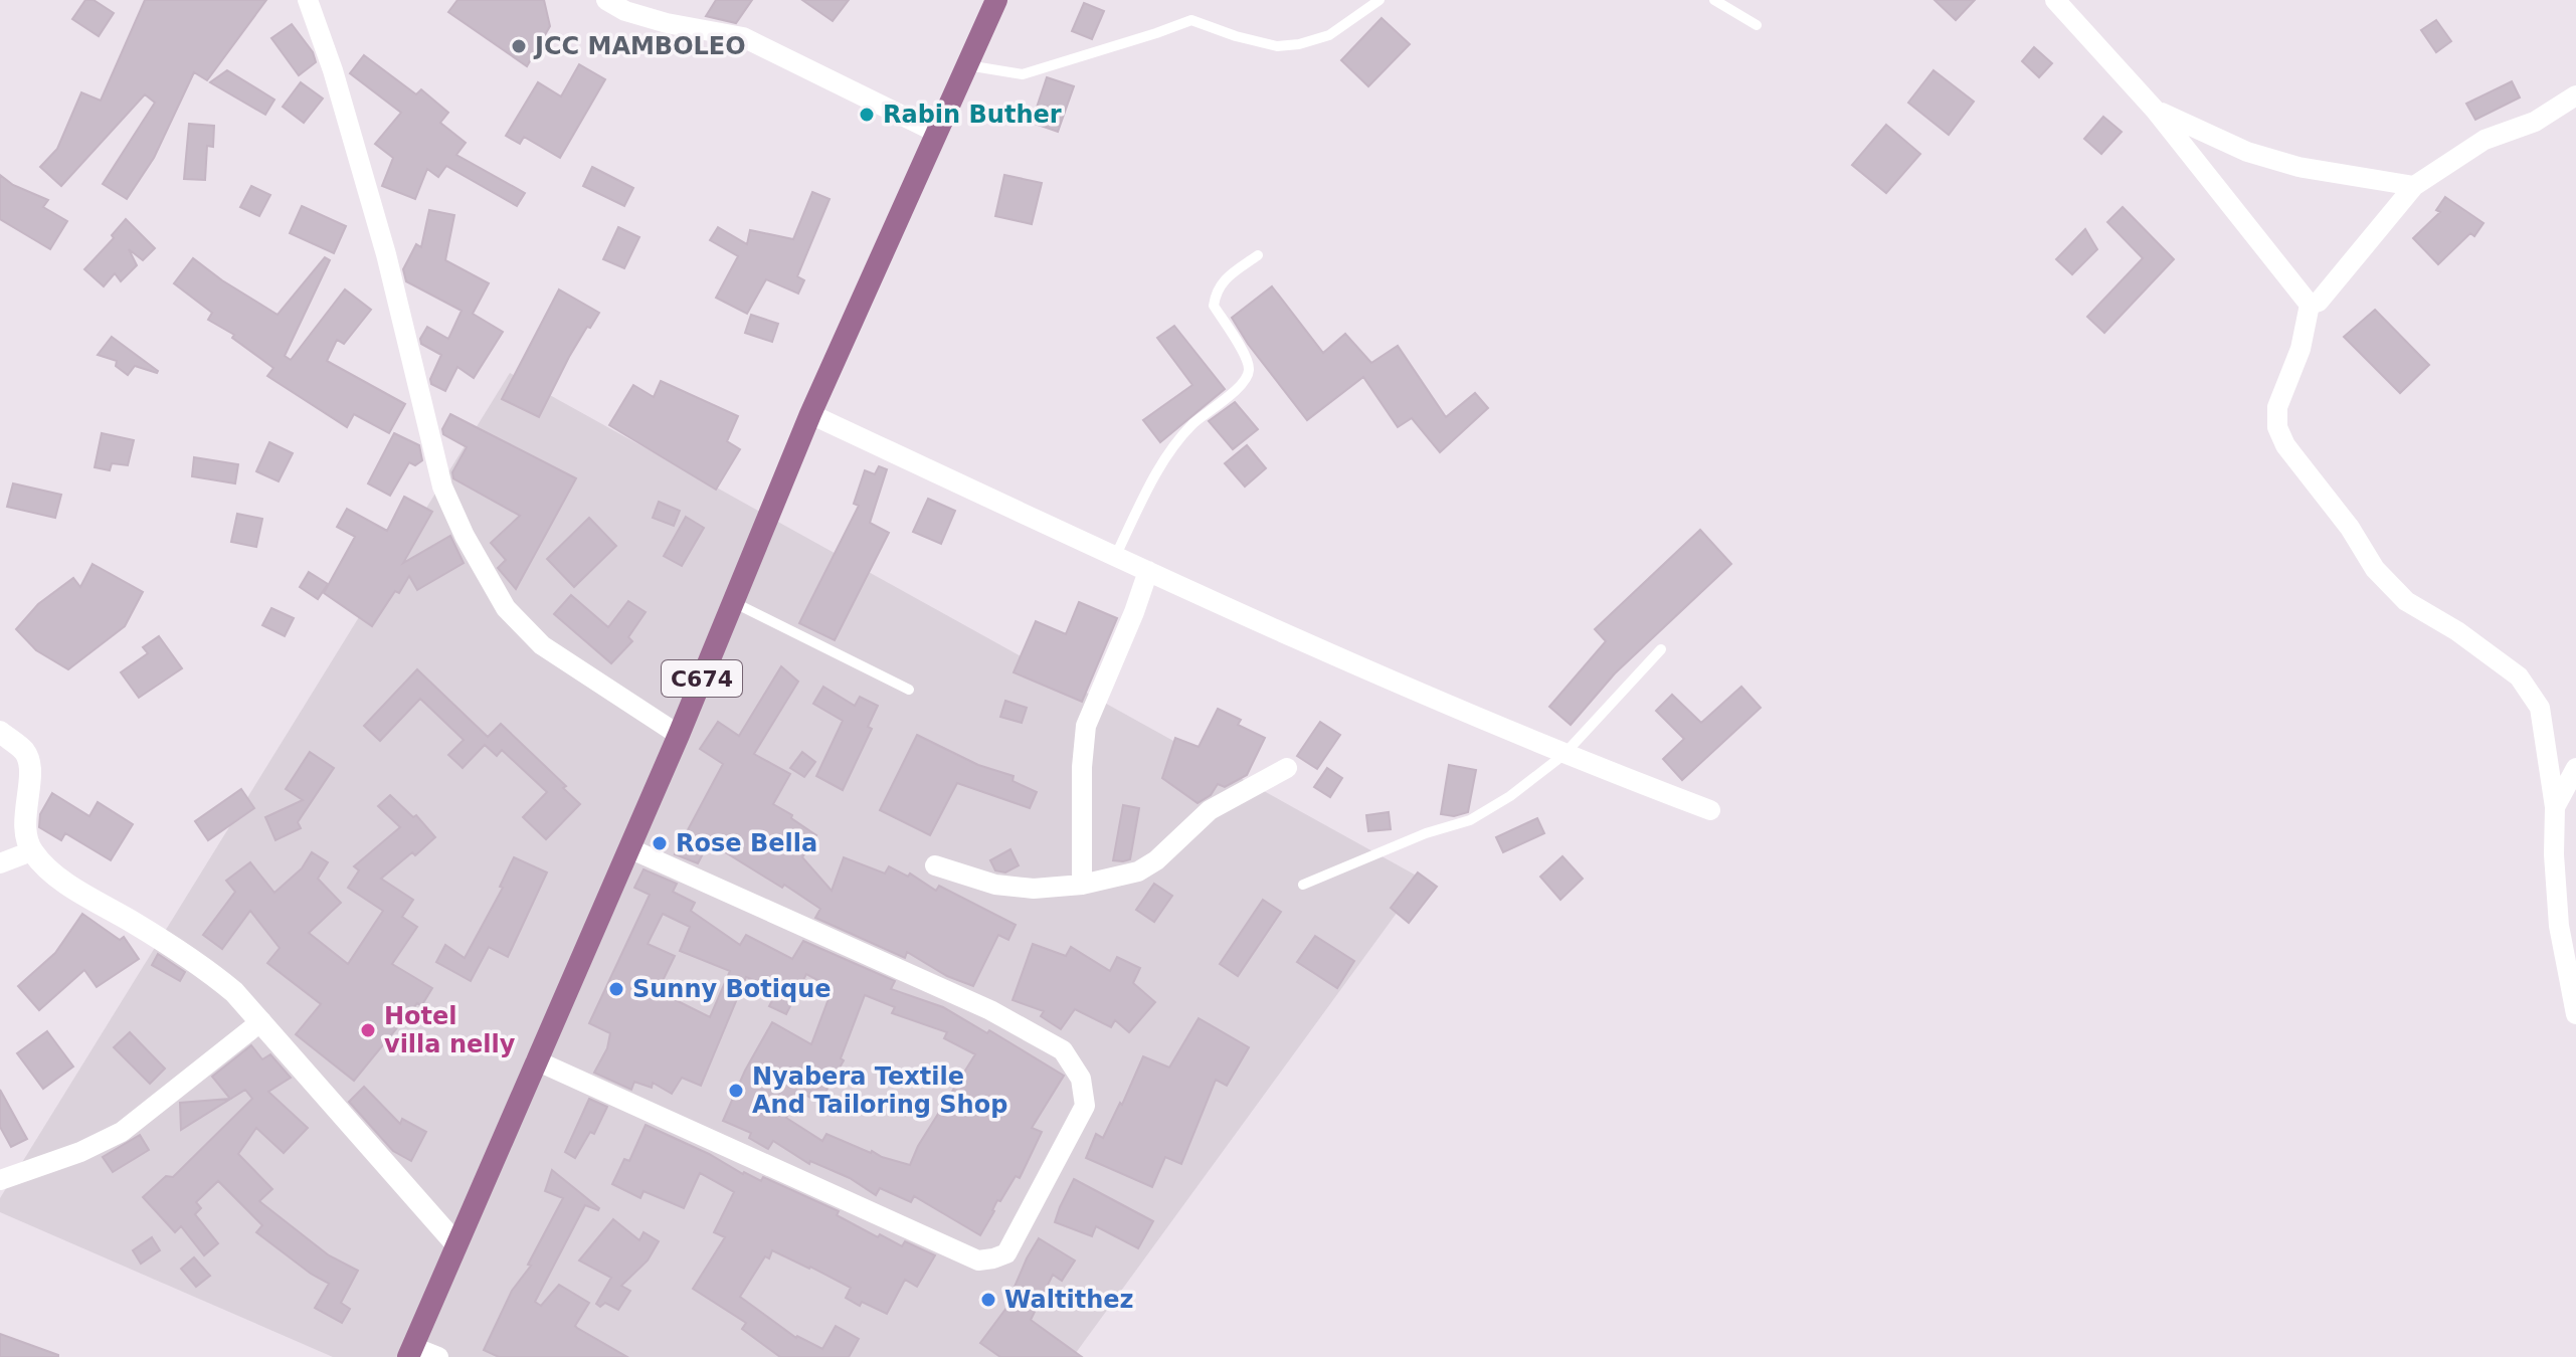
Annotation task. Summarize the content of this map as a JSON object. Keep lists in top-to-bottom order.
{
  "streets": {
    "main road": ["C674"]
  },
  "places": [
    "JCC MAMBOLEO",
    "Rabin Buther",
    "Rose Bella",
    "Sunny Botique",
    "Hotel villa nelly",
    "Nyabera Textile And Tailoring Shop",
    "Waltithez"
  ]
}
